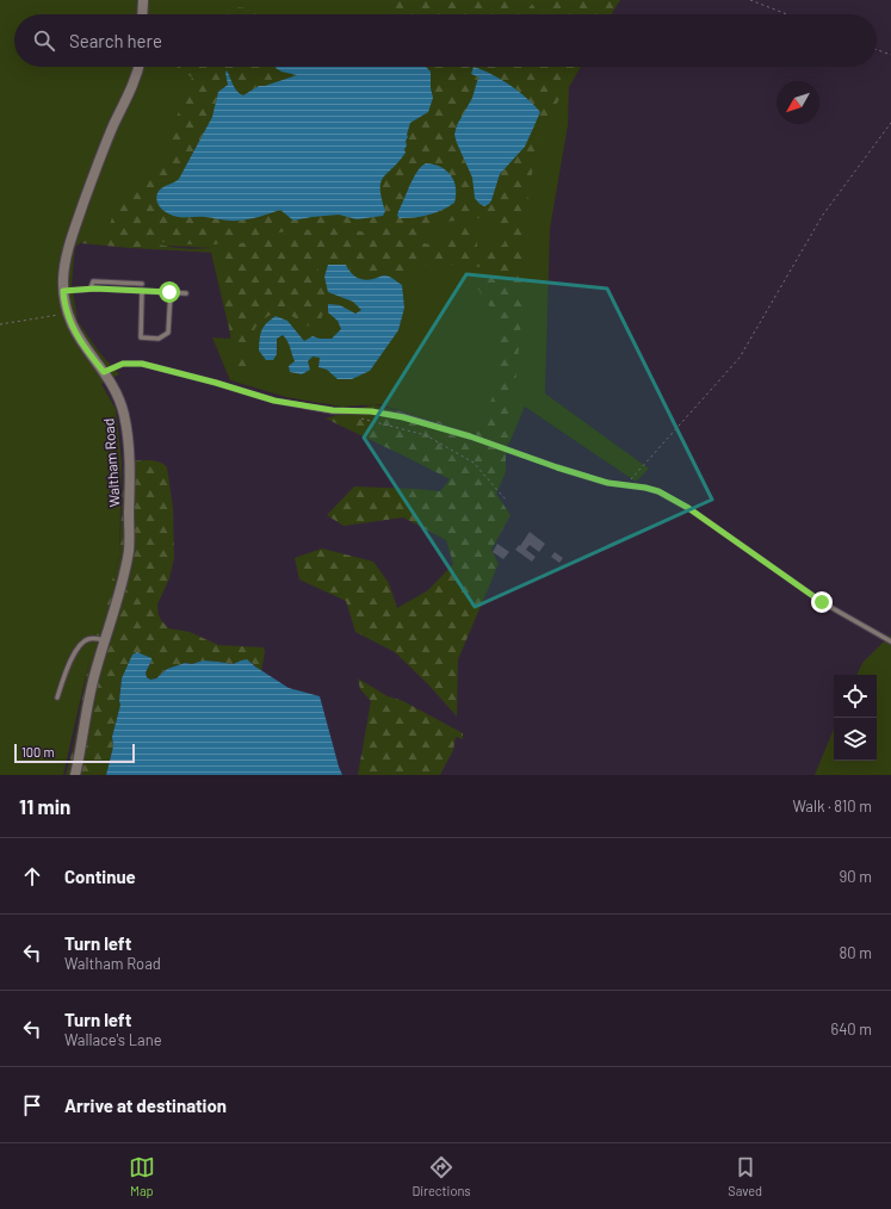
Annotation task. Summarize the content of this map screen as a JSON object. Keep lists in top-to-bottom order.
{
  "streets": {
    "street": ["Waltham Road"]
  },
  "scale_bar": "100 m",
  "north": "bottom left",
  "page": {
    "search": "Search here",
    "scale": "100 m",
    "heading": ["11 min", "Walk · 810 m"],
    "list": [
      ["Continue", "90 m"],
      ["Turn left", "Waltham Road", "80 m"],
      ["Turn left", "Wallace's Lane", "640 m"],
      "Arrive at destination"
    ],
    "nav": ["Map", "Directions", "Saved"]
  }
}
